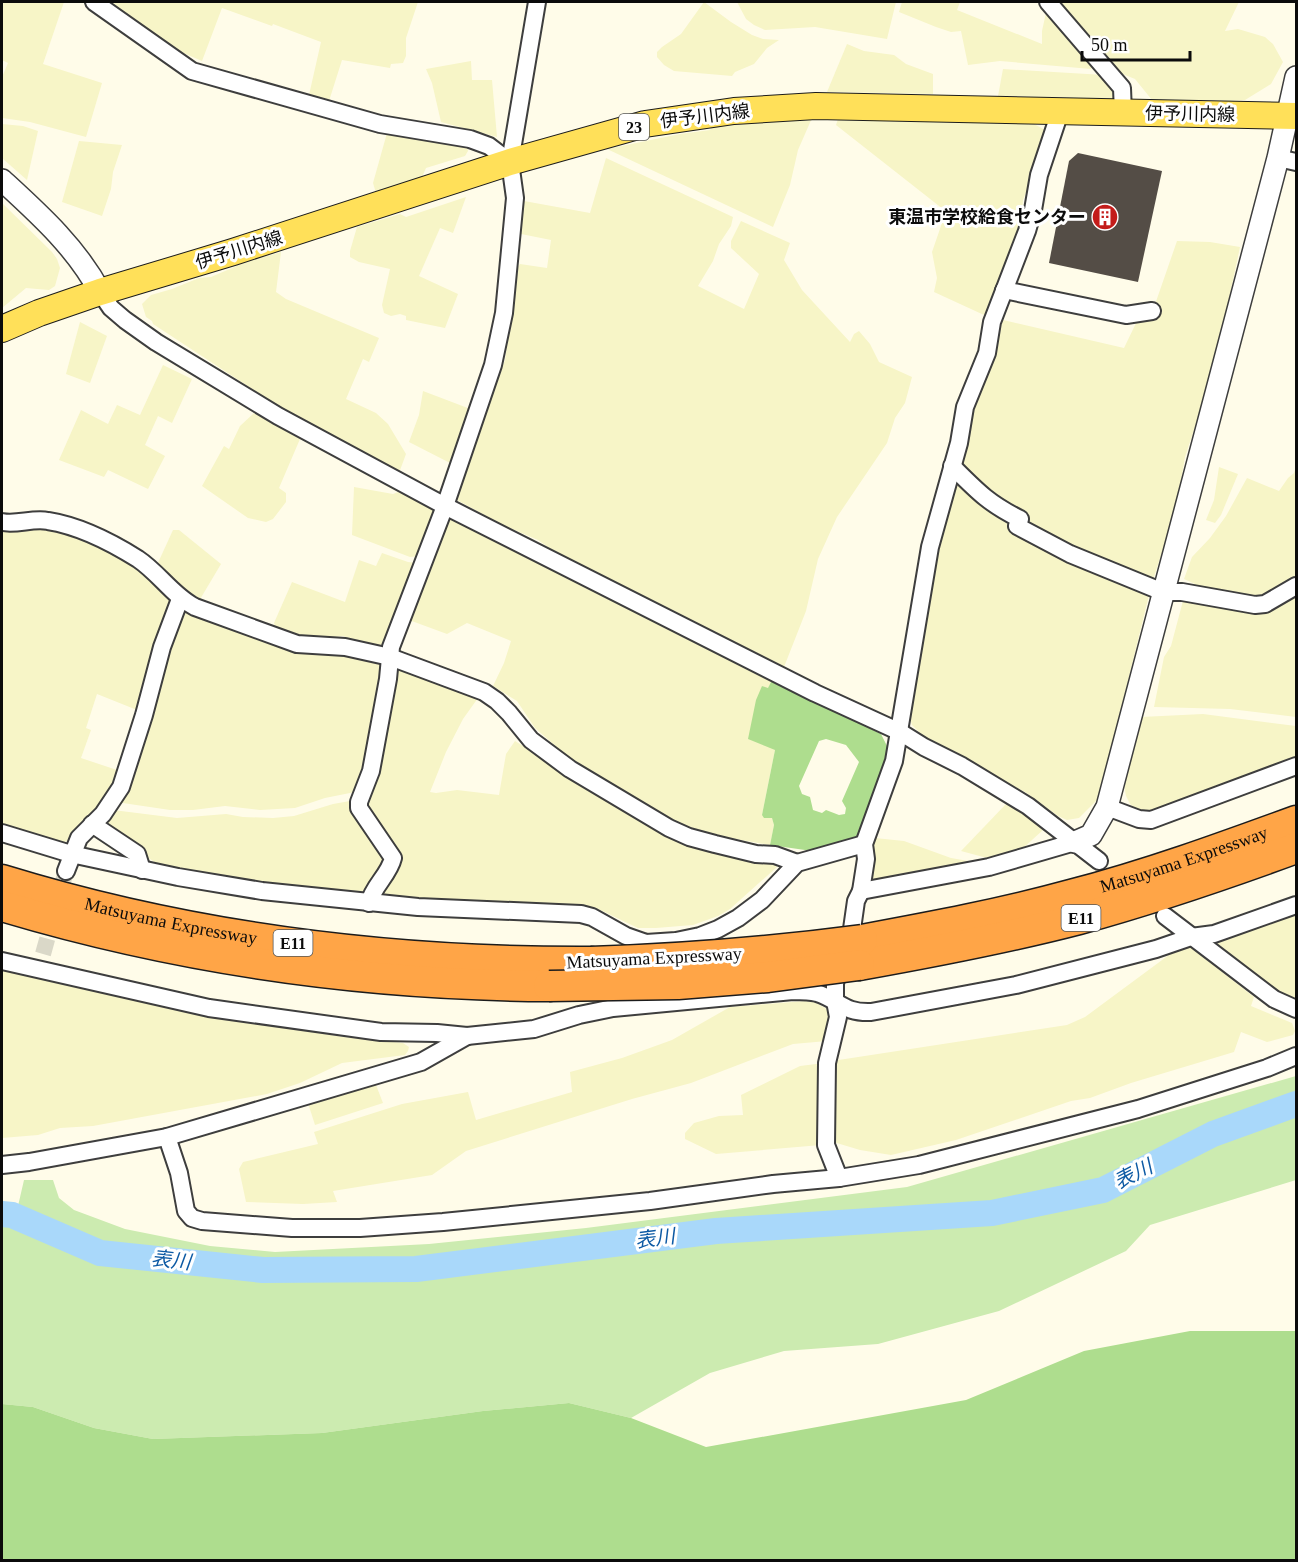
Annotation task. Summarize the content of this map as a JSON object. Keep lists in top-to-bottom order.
{
  "streets": {
    "highway": ["Matsuyama Expressway", "E11"],
    "main road": ["伊予川内線", "23"]
  },
  "water": ["表川"],
  "places": {
    "building": ["東温市学校給食センター"]
  },
  "scale_bar": "50 m"
}
